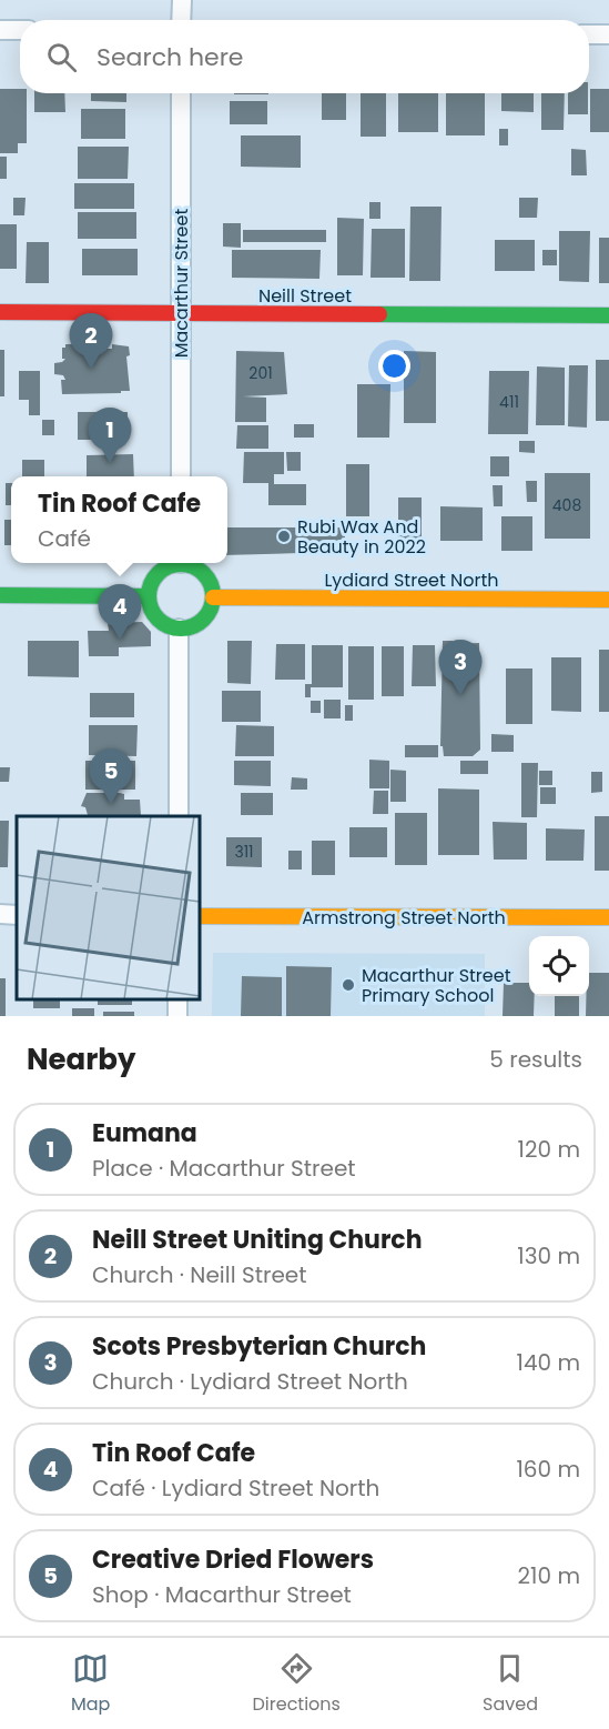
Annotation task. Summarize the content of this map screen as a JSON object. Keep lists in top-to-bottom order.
{
  "streets": {
    "street": [
      "Macarthur Street",
      "Neill Street",
      "Lydiard Street North",
      "Armstrong Street North"
    ]
  },
  "crossings": [
    ["Macarthur Street", "Neill Street"]
  ],
  "places": ["Rubi Wax And Beauty in 2022", "Macarthur Street Primary School"],
  "house_numbers": [
    "201",
    "411",
    "408",
    "311"
  ],
  "page": {
    "search": "Search here",
    "pins": [
      "2",
      "1",
      "4",
      "3",
      "5"
    ],
    "popup": ["Tin Roof Cafe", "Café"],
    "heading": ["Nearby", "5 results"],
    "list": [
      {
        "mark": "1",
        "name": "Eumana",
        "note": "Place · Macarthur Street",
        "value": "120 m"
      },
      {
        "mark": "2",
        "name": "Neill Street Uniting Church",
        "note": "Church · Neill Street",
        "value": "130 m"
      },
      {
        "mark": "3",
        "name": "Scots Presbyterian Church",
        "note": "Church · Lydiard Street North",
        "value": "140 m"
      },
      {
        "mark": "4",
        "name": "Tin Roof Cafe",
        "note": "Café · Lydiard Street North",
        "value": "160 m"
      },
      {
        "mark": "5",
        "name": "Creative Dried Flowers",
        "note": "Shop · Macarthur Street",
        "value": "210 m"
      }
    ],
    "nav": ["Map", "Directions", "Saved"]
  }
}
